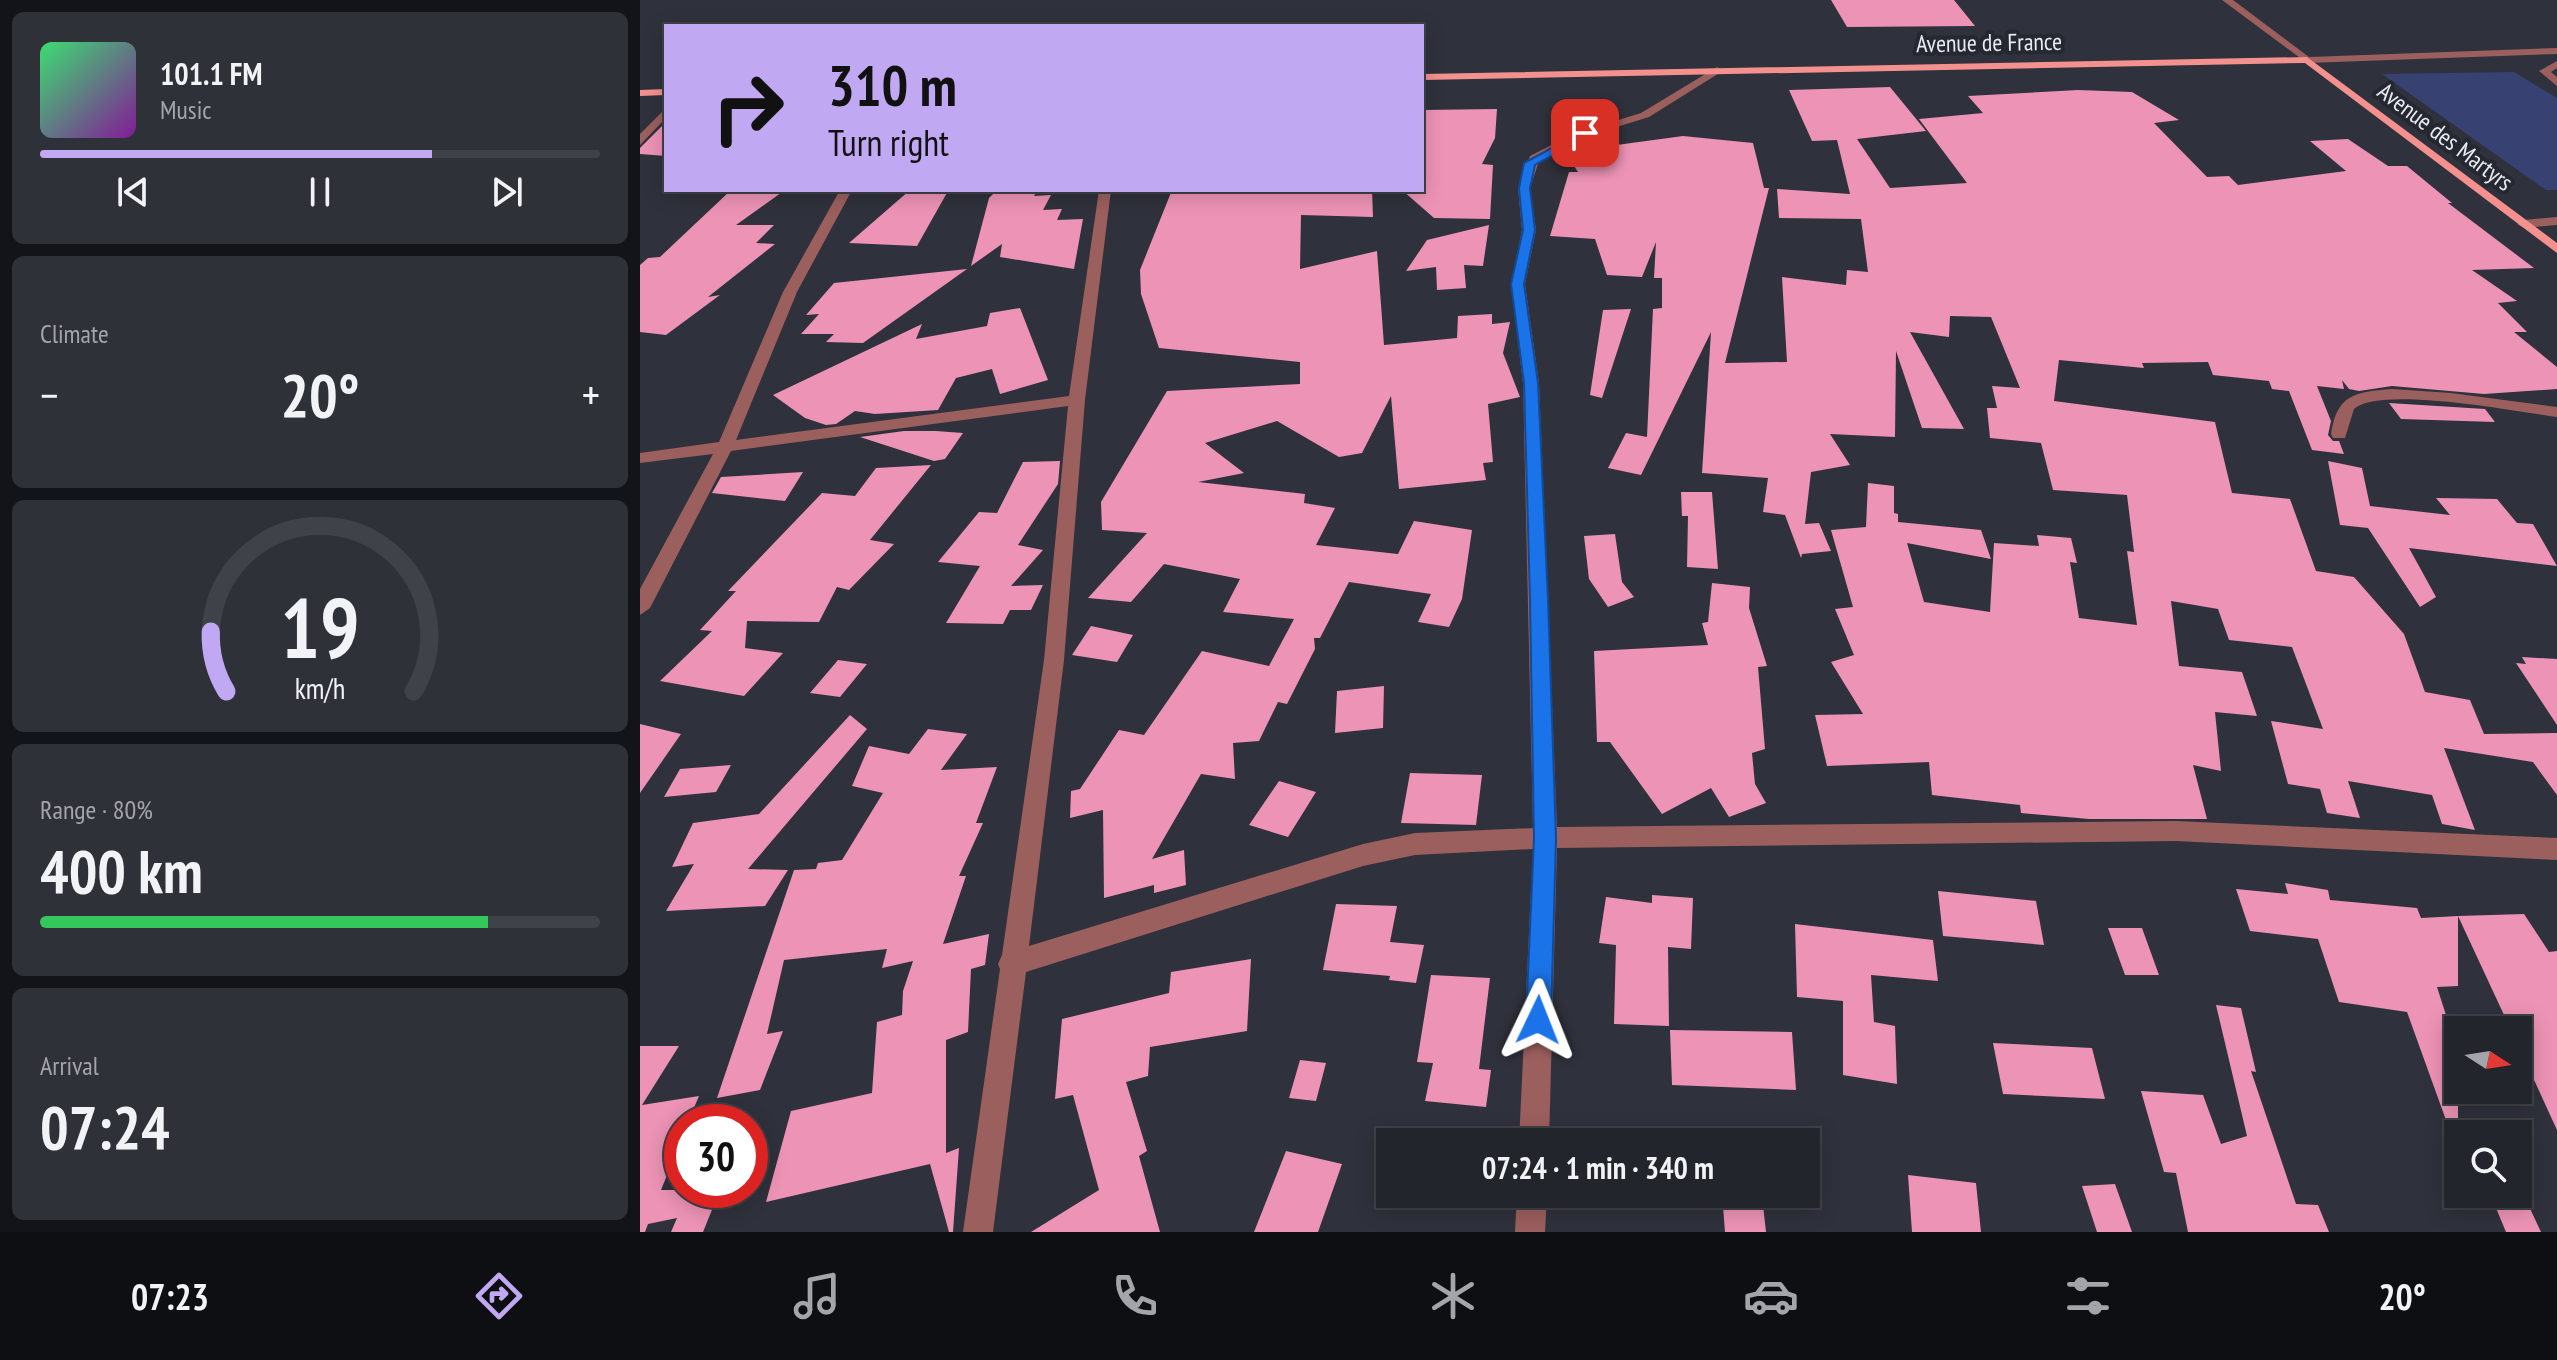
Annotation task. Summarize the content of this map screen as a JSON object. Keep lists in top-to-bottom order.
{
  "streets": {
    "main road": ["Avenue de France", "Avenue des Martyrs"]
  },
  "crossings": [
    ["Avenue de France", "Avenue des Martyrs"]
  ],
  "north": "right",
  "page": {
    "turn": ["310 m", "Turn right"],
    "song": ["101.1 FM", "Music"],
    "tile": [
      "Climate",
      ["Range · 80%", "400 km"],
      ["Arrival", "07:24"]
    ],
    "heat": ["−", "20°", "+"],
    "limit": "30",
    "trip": "07:24 · 1 min · 340 m",
    "tabs": ["07:23", "20°"],
    "gauge": ["19", "km/h"]
  }
}
